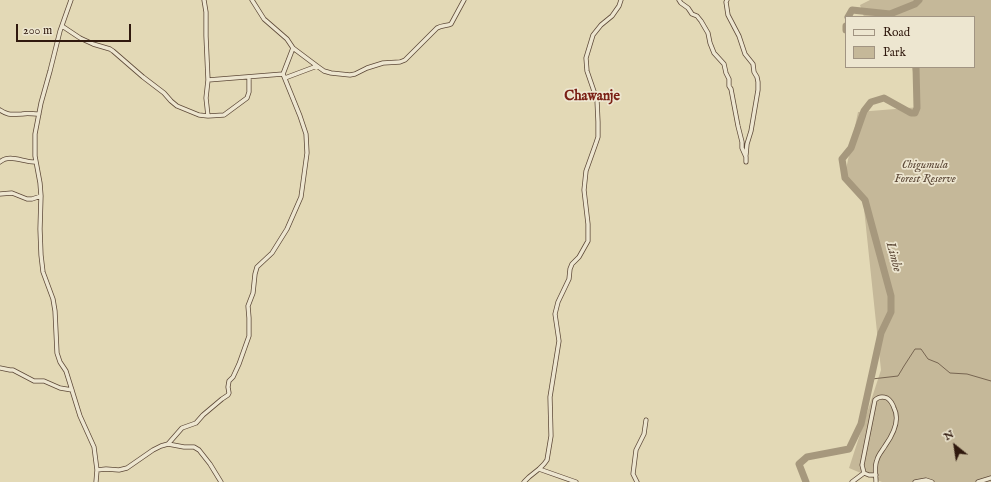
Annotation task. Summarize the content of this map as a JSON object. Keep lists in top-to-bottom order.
{
  "districts": ["Chawanje"],
  "water": ["Limbe"],
  "parks": ["Chigumula Forest Reserve"],
  "legend": ["Road", "Park"],
  "scale_bar": "200 m",
  "north": "top left"
}
